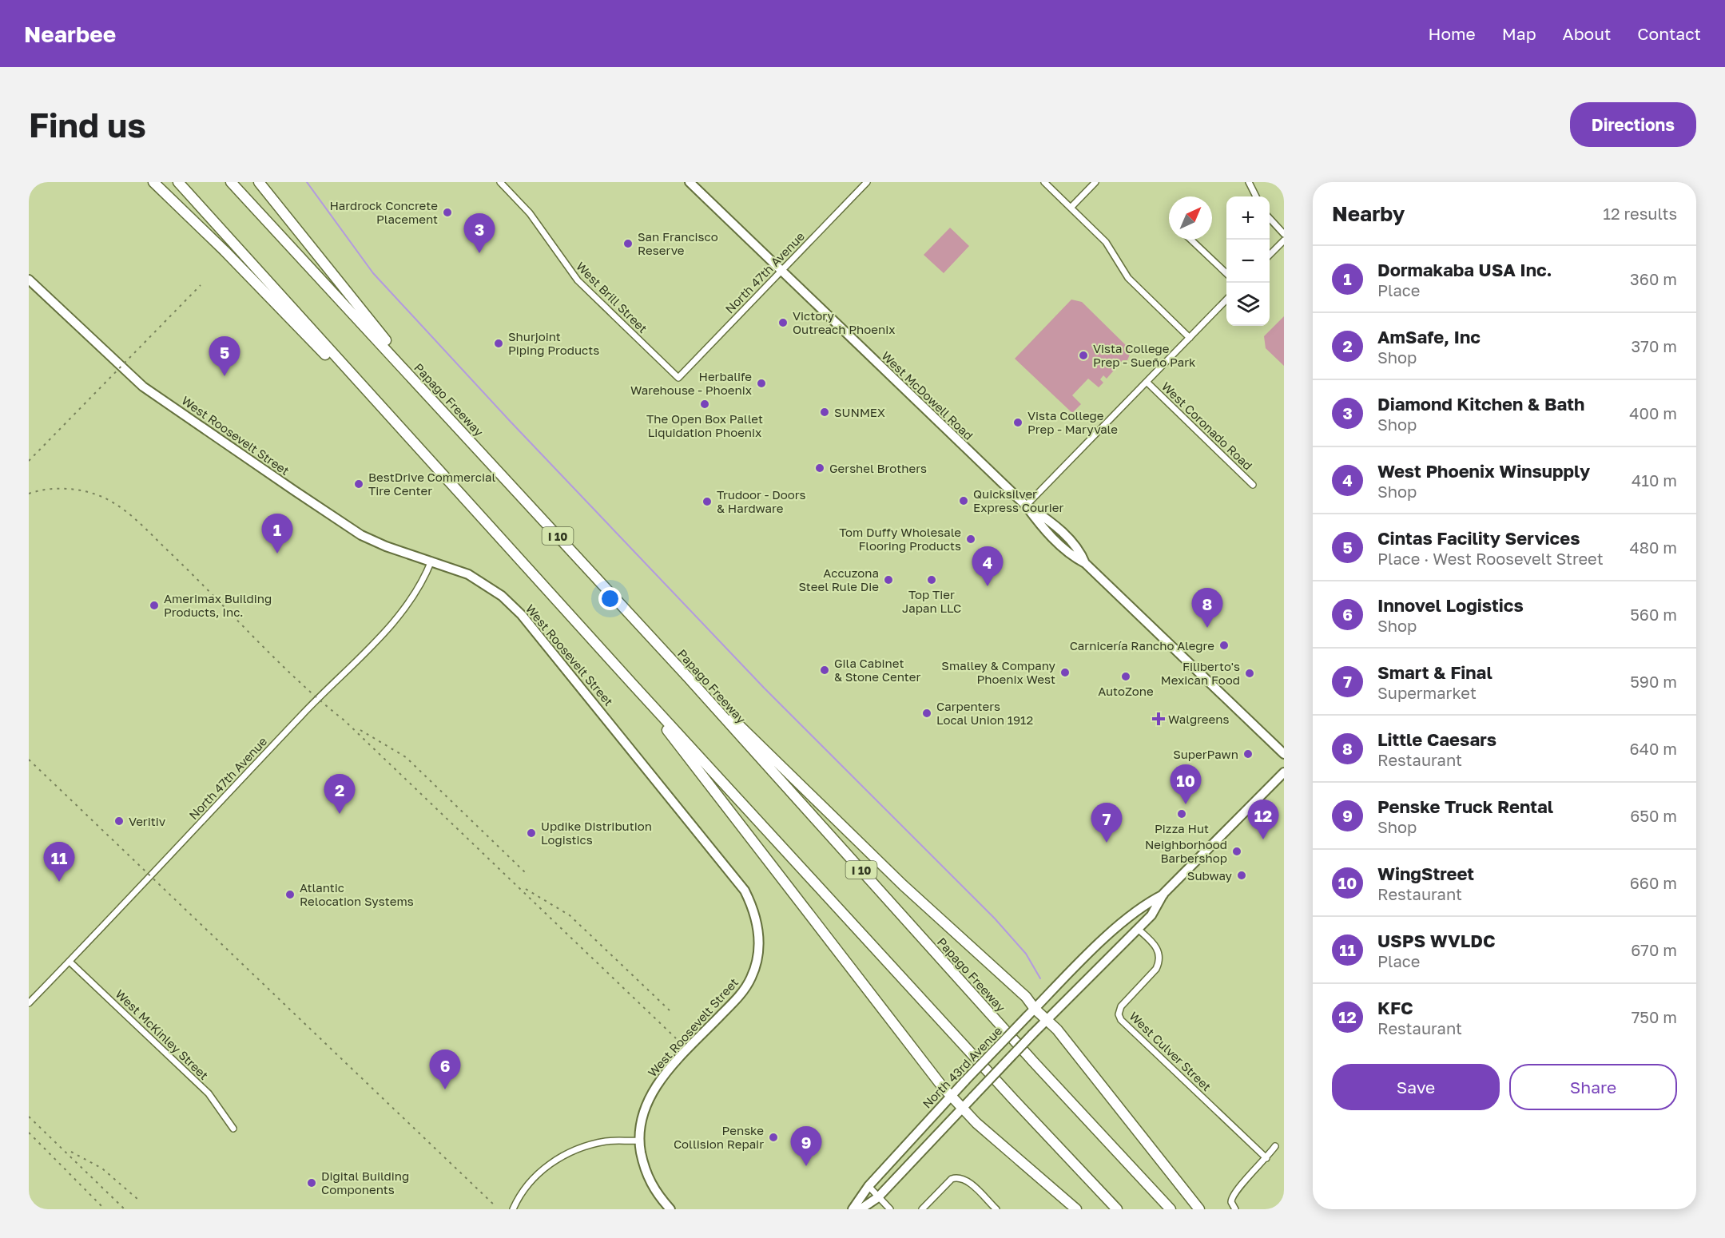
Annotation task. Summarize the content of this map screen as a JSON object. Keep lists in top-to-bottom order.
{
  "streets": {
    "highway": ["Papago Freeway", "I 10"],
    "main road": ["West McDowell Road", "West Roosevelt Street", "North 43rd Avenue"],
    "street": [
      "North 47th Avenue",
      "West Brill Street",
      "West Coronado Road",
      "West McKinley Street",
      "West Culver Street"
    ]
  },
  "crossings": [
    ["North 47th Avenue", "West Brill Street"],
    ["North 47th Avenue", "West McDowell Road"],
    ["North 47th Avenue", "West Roosevelt Street"],
    ["North 47th Avenue", "West McKinley Street"],
    ["West Culver Street", "North 43rd Avenue"]
  ],
  "places": {
    "other": [
      "Hardrock Concrete Placement",
      "San Francisco Reserve",
      "Victory Outreach Phoenix",
      "Shurjoint Piping Products",
      "Vista College Prep - Sueño Park",
      "Herbalife Warehouse - Phoenix",
      "The Open Box Pallet Liquidation Phoenix",
      "SUNMEX",
      "Vista College Prep - Maryvale",
      "Gershel Brothers",
      "BestDrive Commercial Tire Center",
      "Quicksilver Express Courier",
      "Trudoor - Doors & Hardware",
      "Tom Duffy Wholesale Flooring Products",
      "Accuzona Steel Rule Die",
      "Top Tier Japan LLC",
      "Amerimax Building Products, Inc.",
      "Carnicería Rancho Alegre",
      "Gila Cabinet & Stone Center",
      "Smalley & Company Phoenix West",
      "Filiberto's Mexican Food",
      "AutoZone",
      "Carpenters Local Union 1912",
      "SuperPawn",
      "Pizza Hut",
      "Veritiv",
      "Updike Distribution Logistics",
      "Neighborhood Barbershop",
      "Subway",
      "Atlantic Relocation Systems",
      "Penske Collision Repair",
      "Digital Building Components"
    ],
    "health": ["Walgreens"]
  },
  "north": "top right",
  "page": {
    "header": "Nearbee",
    "nav": [
      "Home",
      "Map",
      "About",
      "Contact"
    ],
    "buttons": [
      "Directions",
      ["Save", "Share"]
    ],
    "title": "Find us",
    "heading": ["Nearby", "12 results"],
    "map_buttons": ["+", "−"],
    "pins": [
      "3",
      "5",
      "1",
      "4",
      "8",
      "10",
      "2",
      "12",
      "7",
      "11",
      "6",
      "9"
    ],
    "list": [
      {
        "mark": "1",
        "name": "Dormakaba USA Inc.",
        "note": "Place",
        "value": "360 m"
      },
      {
        "mark": "2",
        "name": "AmSafe, Inc",
        "note": "Shop",
        "value": "370 m"
      },
      {
        "mark": "3",
        "name": "Diamond Kitchen & Bath",
        "note": "Shop",
        "value": "400 m"
      },
      {
        "mark": "4",
        "name": "West Phoenix Winsupply",
        "note": "Shop",
        "value": "410 m"
      },
      {
        "mark": "5",
        "name": "Cintas Facility Services",
        "note": "Place · West Roosevelt Street",
        "value": "480 m"
      },
      {
        "mark": "6",
        "name": "Innovel Logistics",
        "note": "Shop",
        "value": "560 m"
      },
      {
        "mark": "7",
        "name": "Smart & Final",
        "note": "Supermarket",
        "value": "590 m"
      },
      {
        "mark": "8",
        "name": "Little Caesars",
        "note": "Restaurant",
        "value": "640 m"
      },
      {
        "mark": "9",
        "name": "Penske Truck Rental",
        "note": "Shop",
        "value": "650 m"
      },
      {
        "mark": "10",
        "name": "WingStreet",
        "note": "Restaurant",
        "value": "660 m"
      },
      {
        "mark": "11",
        "name": "USPS WVLDC",
        "note": "Place",
        "value": "670 m"
      },
      {
        "mark": "12",
        "name": "KFC",
        "note": "Restaurant",
        "value": "750 m"
      }
    ]
  }
}
